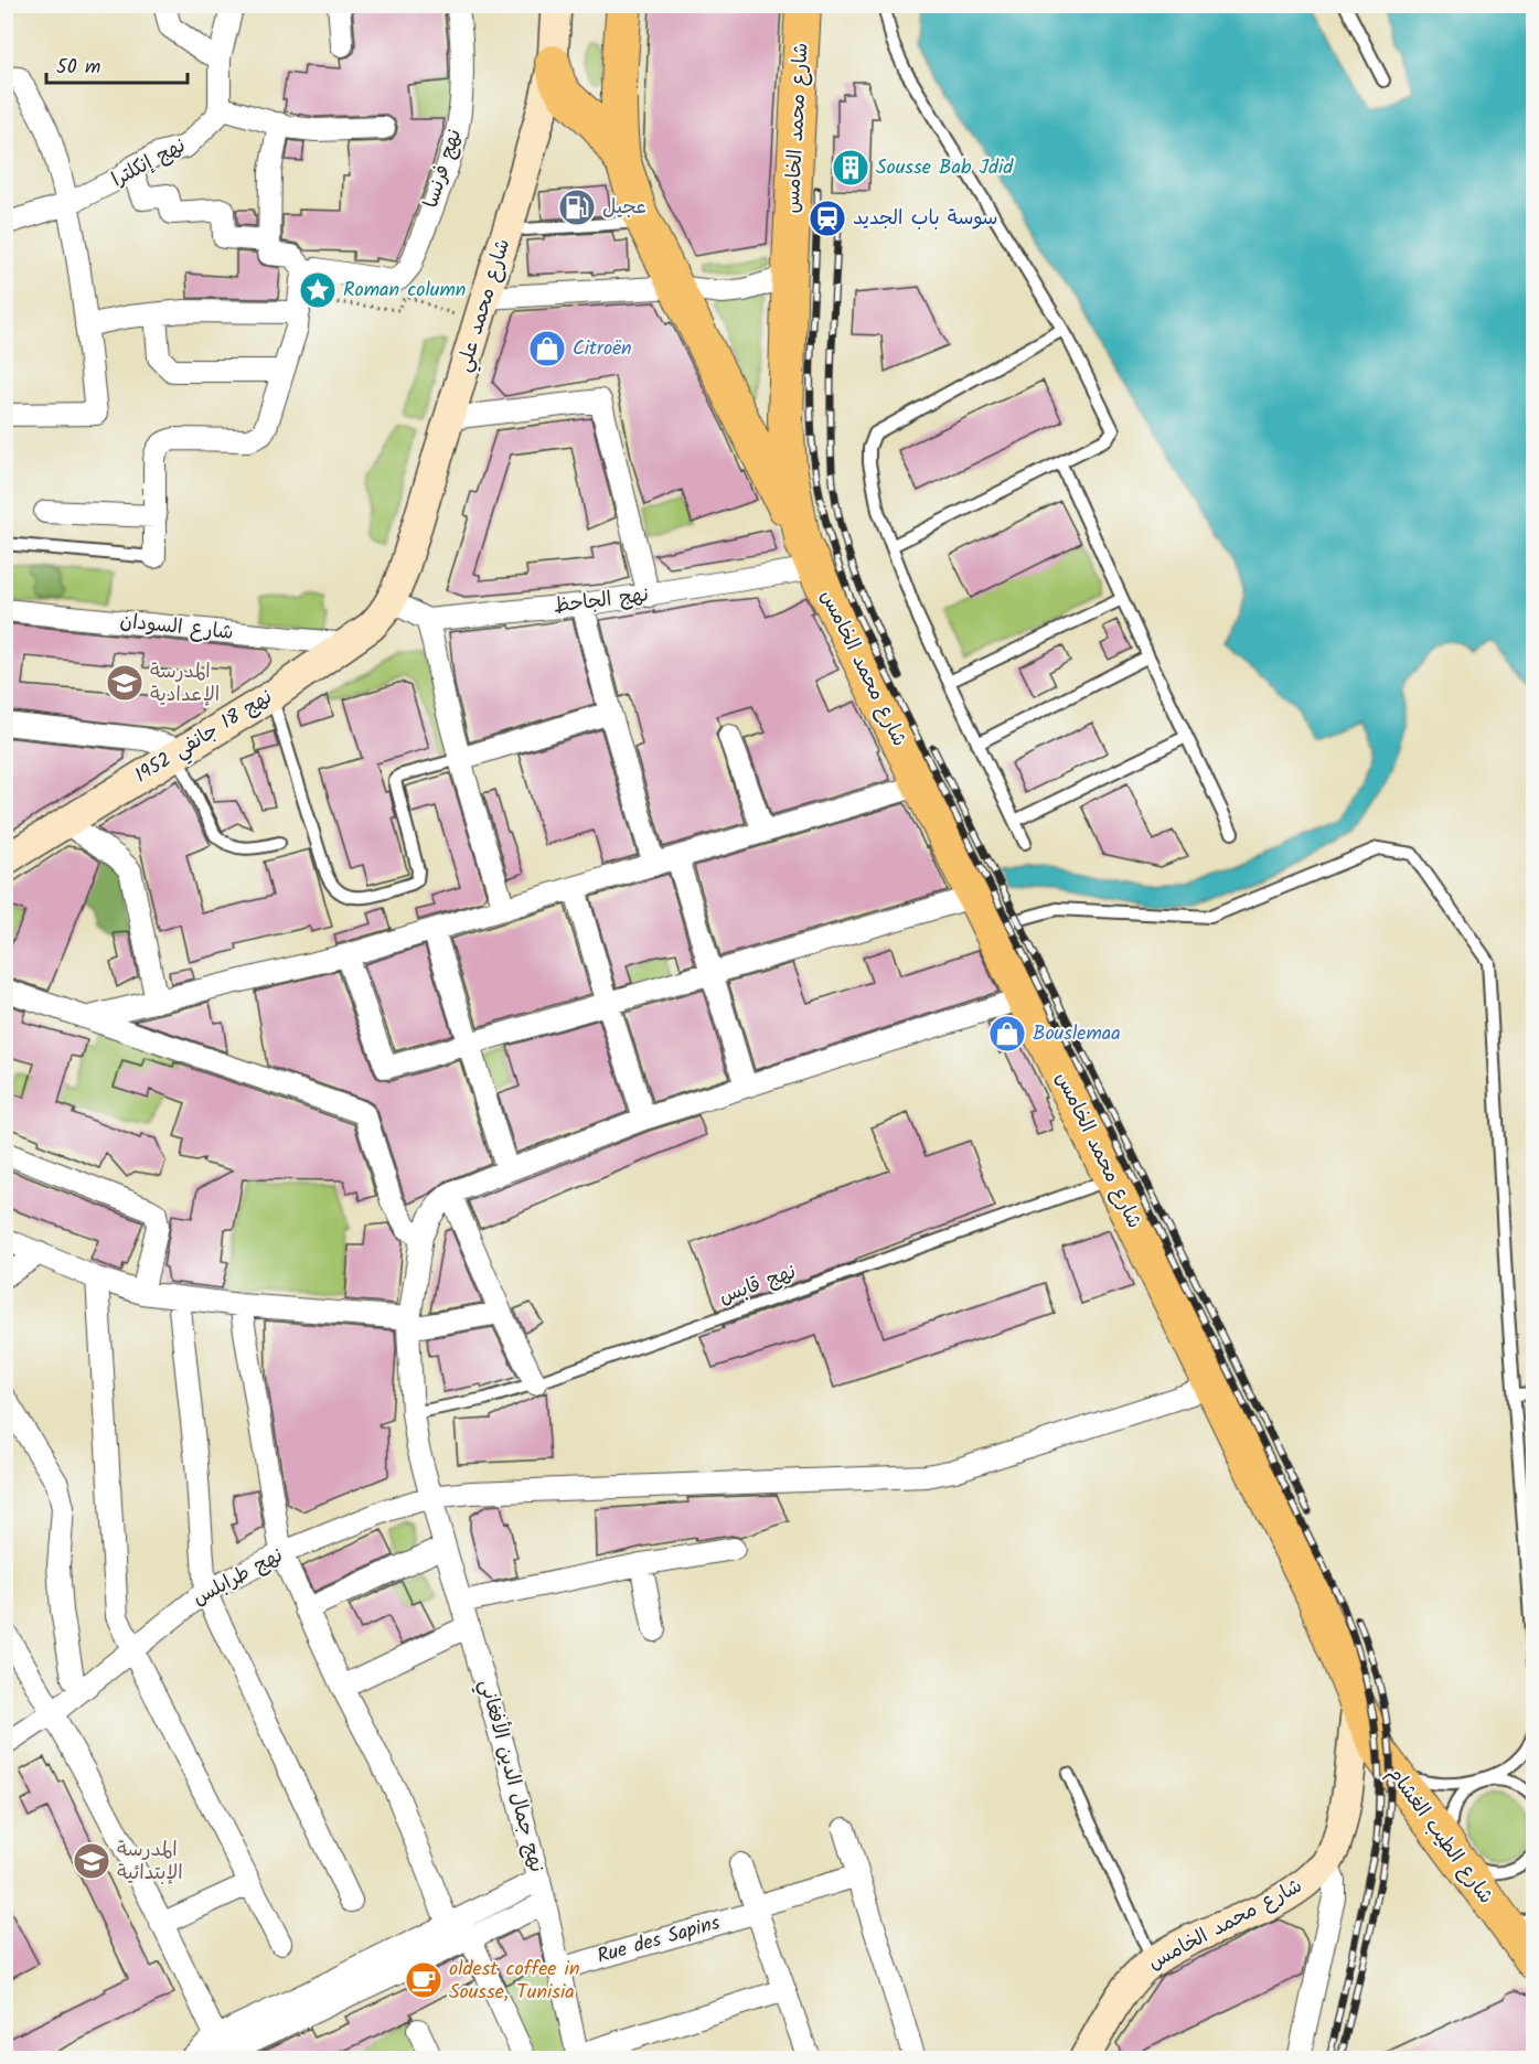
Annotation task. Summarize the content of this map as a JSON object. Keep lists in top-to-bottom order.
{
  "streets": {
    "main road": [
      "شارع محمد الخامس",
      "شارع محمد علي",
      "نهج 18 جانفي 1952",
      "شارع الطيب الغشام"
    ],
    "street": [
      "نهج إنكلترا",
      "نهج فرنسا",
      "نهج الجاحظ",
      "شارع السودان",
      "نهج طرابلس",
      "نهج جمال الدين الأفغاني",
      "Rue des Sapins"
    ],
    "lane": ["نهج قابس"]
  },
  "crossings": [
    ["شارع محمد الخامس", "نهج الجاحظ"],
    ["شارع محمد الخامس", "نهج قابس"],
    ["شارع محمد الخامس", "نهج طرابلس"],
    ["شارع محمد الخامس", "شارع الطيب الغشام"],
    ["شارع محمد علي", "نهج 18 جانفي 1952"],
    ["شارع السودان", "نهج 18 جانفي 1952"],
    ["نهج قابس", "نهج جمال الدين الأفغاني"],
    ["نهج طرابلس", "نهج جمال الدين الأفغاني"],
    ["نهج جمال الدين الأفغاني", "Rue des Sapins"]
  ],
  "places": {
    "building": ["Sousse Bab Jdid"],
    "fuel station": ["عجيل"],
    "station": ["سوسة باب الجديد"],
    "place": ["Roman column"],
    "shop": ["Citroën", "Bouslemaa"],
    "school or university": ["المدرسة الإعدادية", "المدرسة الإبتدائية"],
    "cafe": ["oldest coffee in Sousse, Tunisia"]
  },
  "scale_bar": "50 m"
}
